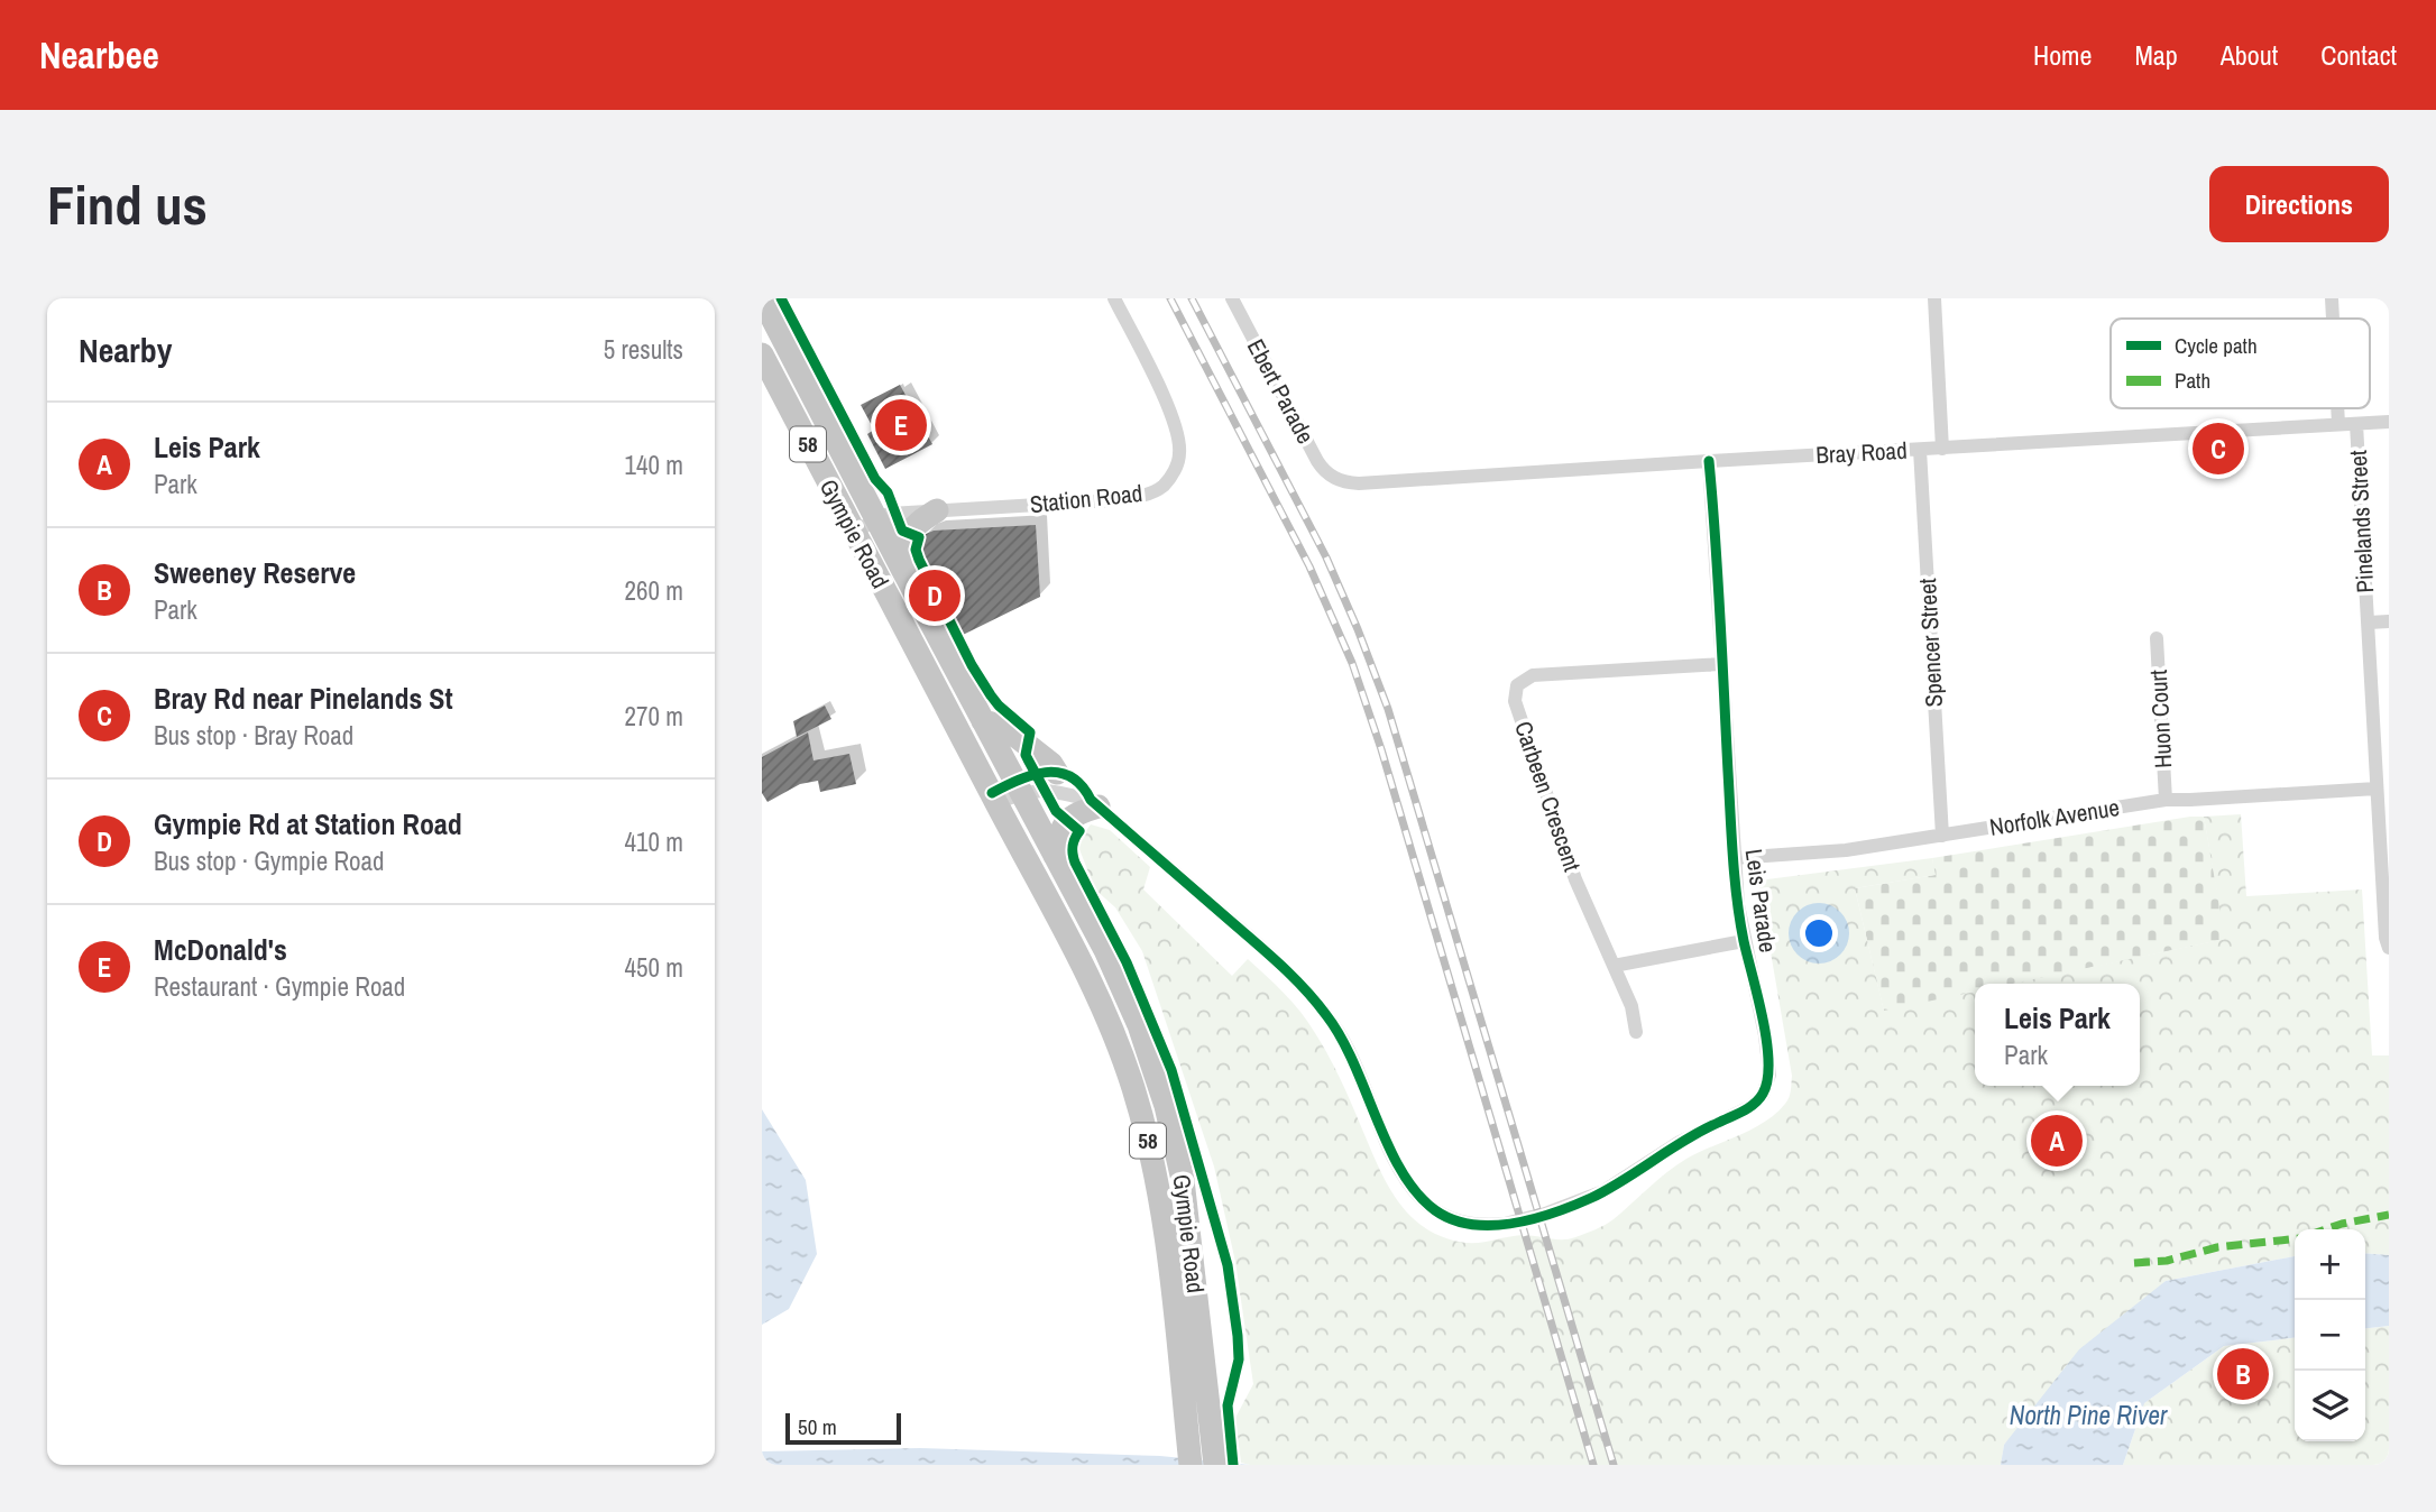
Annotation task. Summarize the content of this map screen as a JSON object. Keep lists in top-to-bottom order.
{
  "streets": {
    "highway": ["58", "Gympie Road"],
    "street": [
      "Ebert Parade",
      "Bray Road",
      "Station Road",
      "Pinelands Street",
      "Spencer Street",
      "Huon Court",
      "Carbeen Crescent",
      "Norfolk Avenue",
      "Leis Parade"
    ]
  },
  "crossings": [
    ["Ebert Parade", "Bray Road"],
    ["Bray Road", "Pinelands Street"],
    ["Bray Road", "Spencer Street"],
    ["Bray Road", "Leis Parade"],
    ["Station Road", "Gympie Road"],
    ["Pinelands Street", "Norfolk Avenue"],
    ["Spencer Street", "Norfolk Avenue"],
    ["Huon Court", "Norfolk Avenue"],
    ["Carbeen Crescent", "Leis Parade"],
    ["Norfolk Avenue", "Leis Parade"]
  ],
  "water": ["North Pine River"],
  "legend": ["Cycle path", "Path"],
  "scale_bar": "50 m",
  "page": {
    "header": "Nearbee",
    "nav": [
      "Home",
      "Map",
      "About",
      "Contact"
    ],
    "buttons": "Directions",
    "title": "Find us",
    "heading": ["Nearby", "5 results"],
    "pins": [
      "E",
      "C",
      "D",
      "A",
      "B"
    ],
    "list": [
      {
        "mark": "A",
        "name": "Leis Park",
        "note": "Park",
        "value": "140 m"
      },
      {
        "mark": "B",
        "name": "Sweeney Reserve",
        "note": "Park",
        "value": "260 m"
      },
      {
        "mark": "C",
        "name": "Bray Rd near Pinelands St",
        "note": "Bus stop · Bray Road",
        "value": "270 m"
      },
      {
        "mark": "D",
        "name": "Gympie Rd at Station Road",
        "note": "Bus stop · Gympie Road",
        "value": "410 m"
      },
      {
        "mark": "E",
        "name": "McDonald's",
        "note": "Restaurant · Gympie Road",
        "value": "450 m"
      }
    ],
    "popup": ["Leis Park", "Park"],
    "map_buttons": ["+", "−"],
    "scale": "50 m"
  }
}
